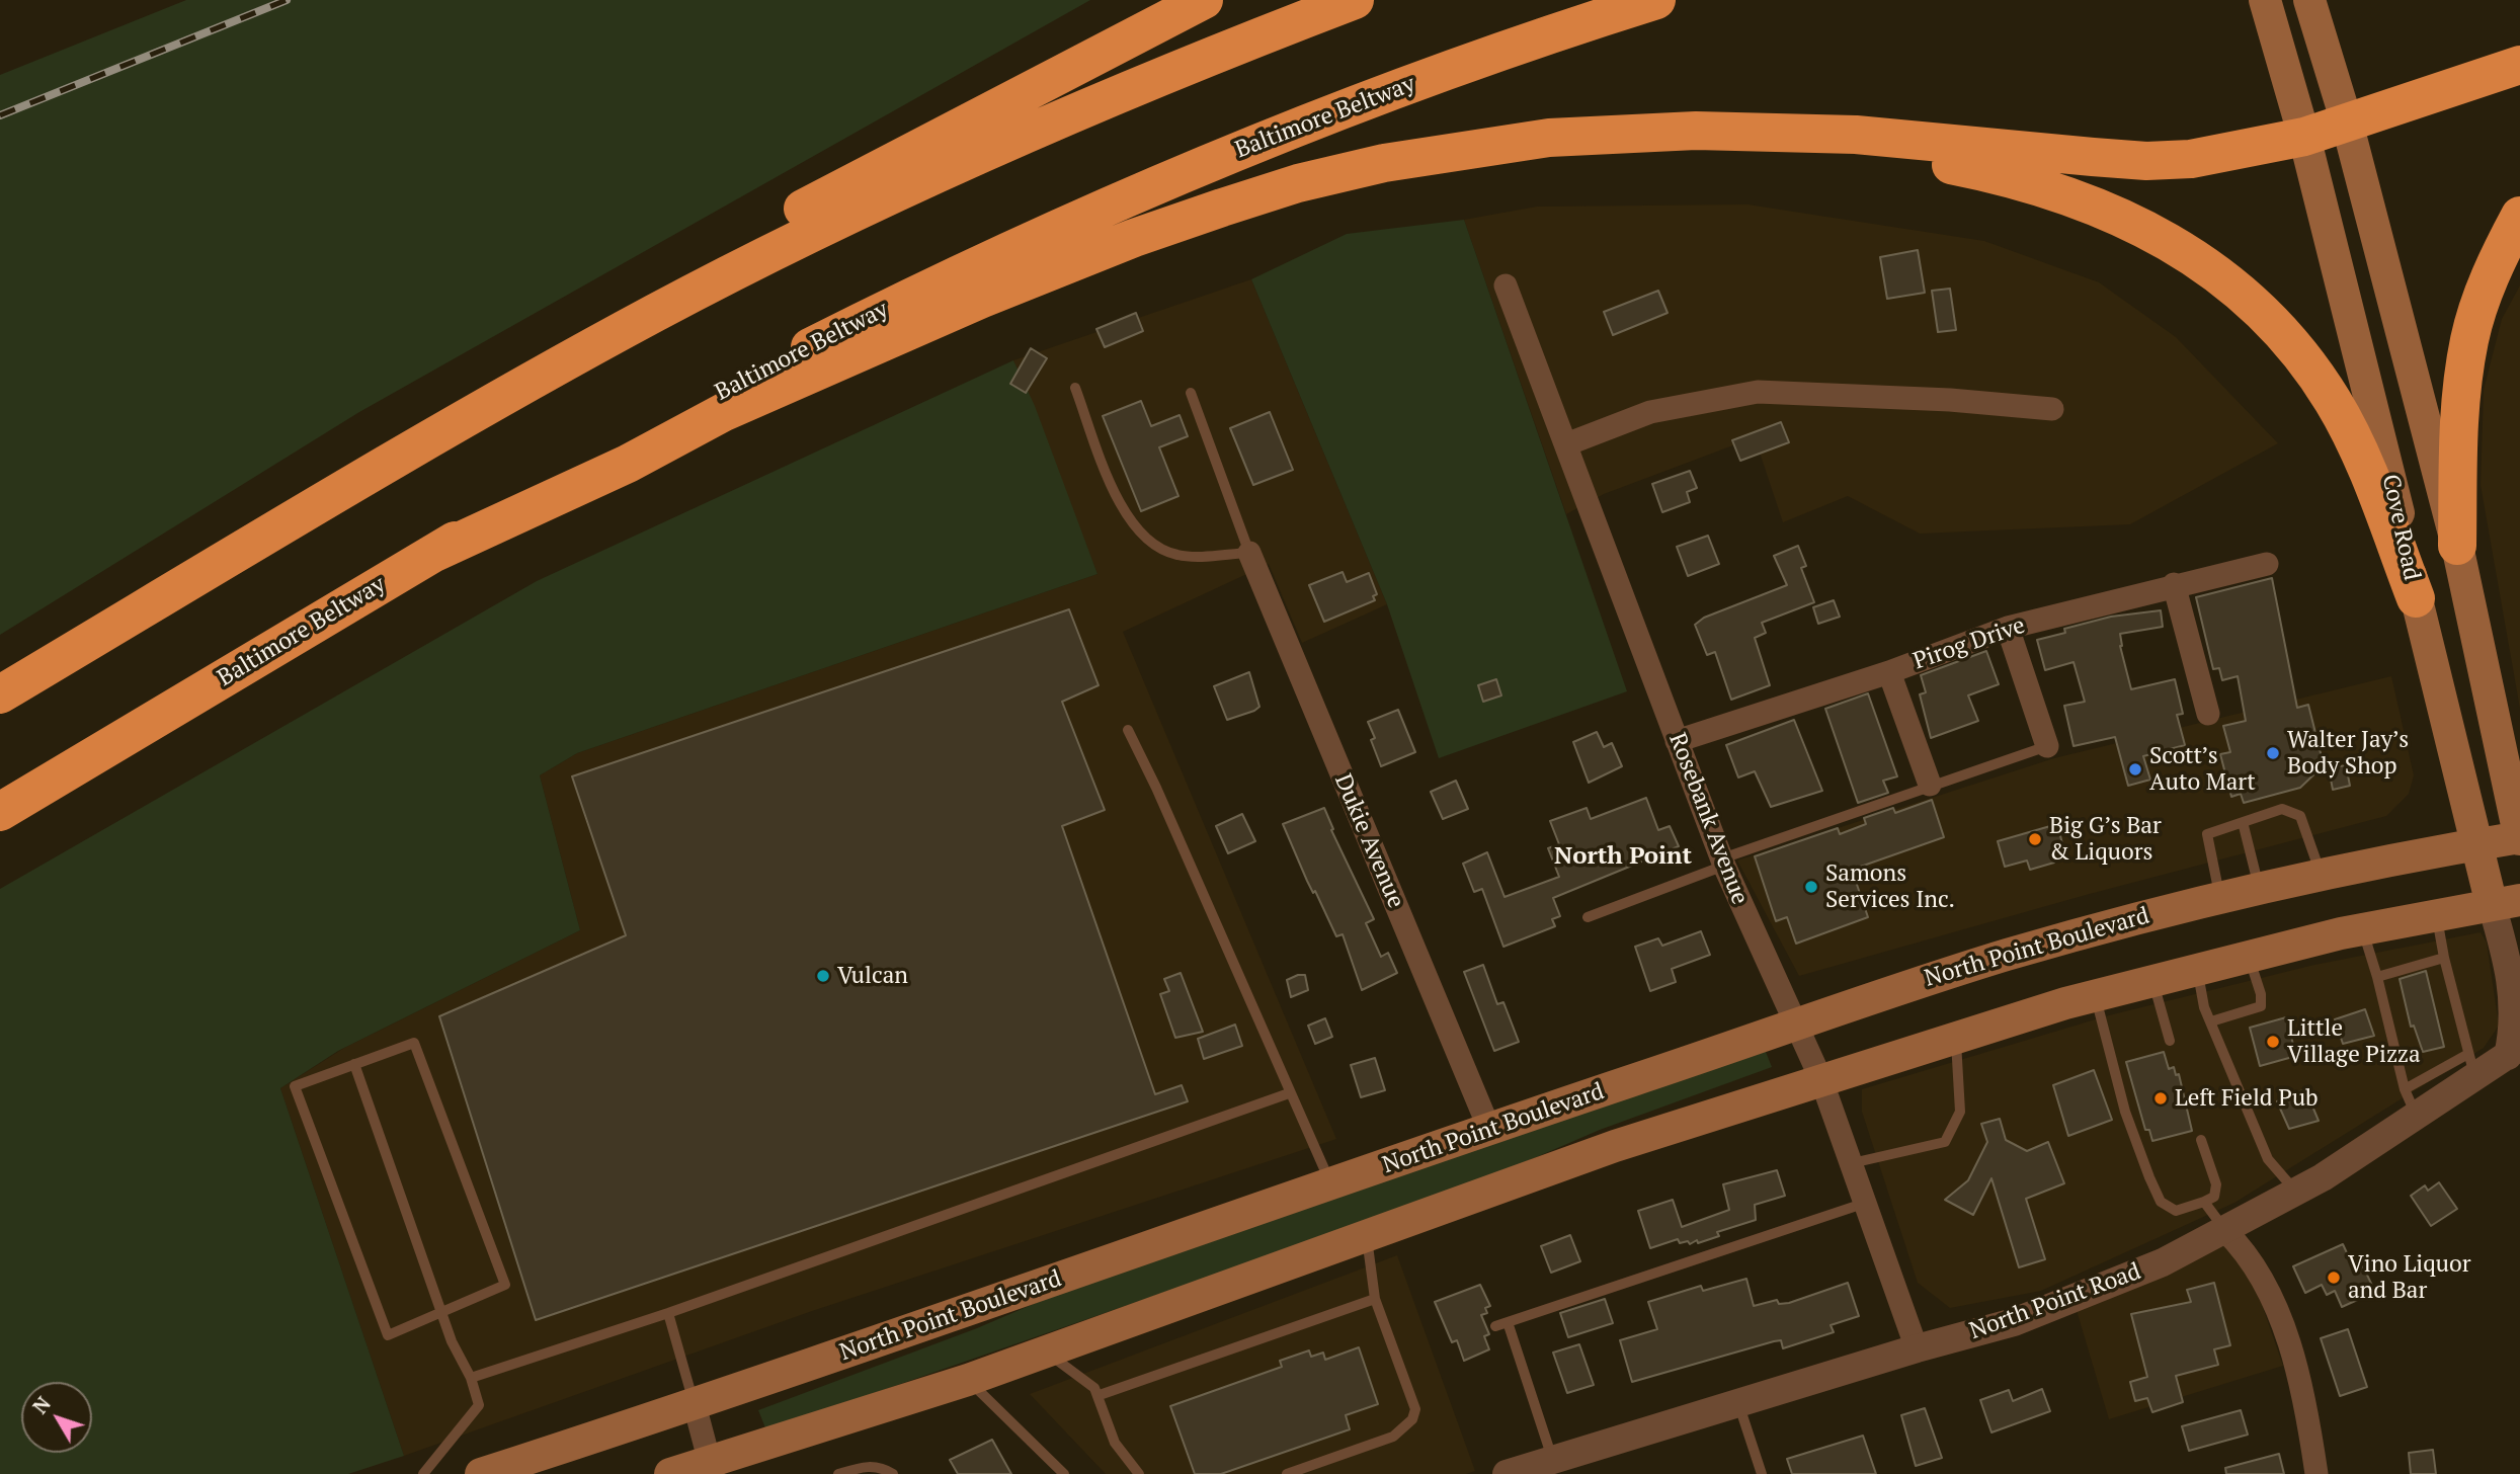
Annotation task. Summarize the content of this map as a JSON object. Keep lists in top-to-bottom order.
{
  "streets": {
    "highway": ["Baltimore Beltway"],
    "main road": ["Cove Road", "North Point Boulevard"],
    "street": [
      "Pirog Drive",
      "Rosebank Avenue",
      "Dukie Avenue",
      "North Point Road"
    ]
  },
  "crossings": [
    ["Cove Road", "North Point Boulevard"],
    ["Cove Road", "North Point Road"],
    ["Pirog Drive", "Rosebank Avenue"],
    ["Rosebank Avenue", "North Point Boulevard"],
    ["Rosebank Avenue", "North Point Road"],
    ["Dukie Avenue", "North Point Boulevard"]
  ],
  "districts": ["North Point"],
  "places": [
    "Walter Jay’s Body Shop",
    "Scott’s Auto Mart",
    "Big G’s Bar & Liquors",
    "Samons Services Inc.",
    "Vulcan",
    "Little Village Pizza",
    "Left Field Pub",
    "Vino Liquor and Bar"
  ],
  "north": "top left"
}
